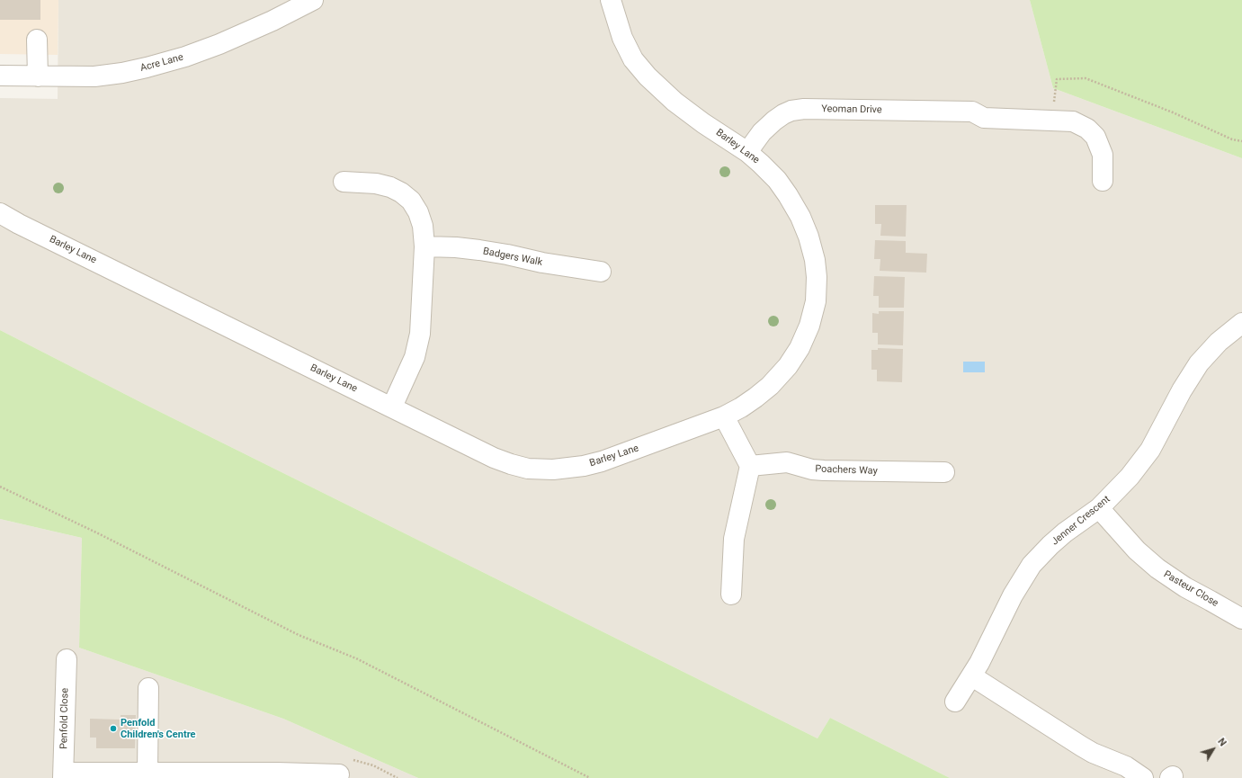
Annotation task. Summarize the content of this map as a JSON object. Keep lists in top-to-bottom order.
{
  "streets": {
    "street": [
      "Acre Lane",
      "Yeoman Drive",
      "Barley Lane",
      "Badgers Walk",
      "Poachers Way",
      "Jenner Crescent",
      "Pasteur Close",
      "Penfold Close"
    ]
  },
  "crossings": [
    ["Yeoman Drive", "Barley Lane"],
    ["Jenner Crescent", "Pasteur Close"]
  ],
  "places": ["Penfold Children's Centre"],
  "north": "top right"
}
